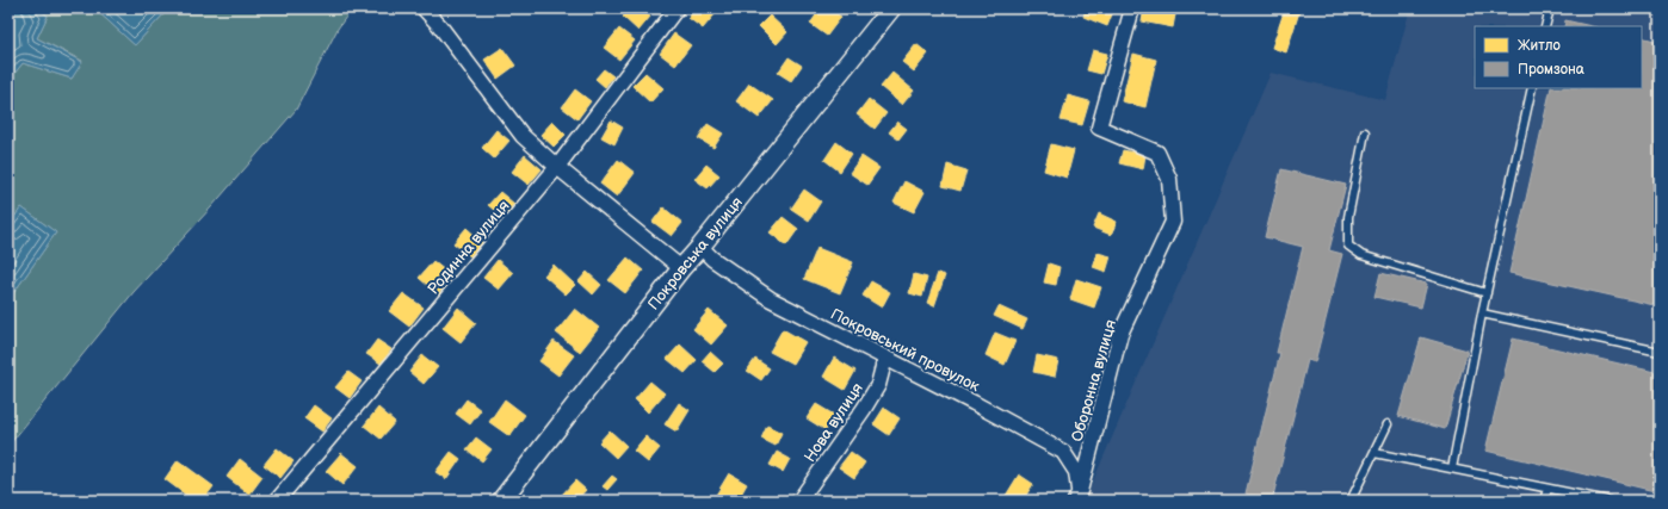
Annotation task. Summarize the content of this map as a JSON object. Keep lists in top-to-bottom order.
{
  "streets": {
    "street": [
      "Родинна вулиця",
      "Покровська вулиця",
      "Покровський провулок",
      "Оборонна вулиця",
      "Нова вулиця"
    ]
  },
  "crossings": [
    ["Покровська вулиця", "Покровський провулок"],
    ["Покровський провулок", "Оборонна вулиця"],
    ["Покровський провулок", "Нова вулиця"]
  ],
  "legend": ["Житло", "Промзона"]
}
